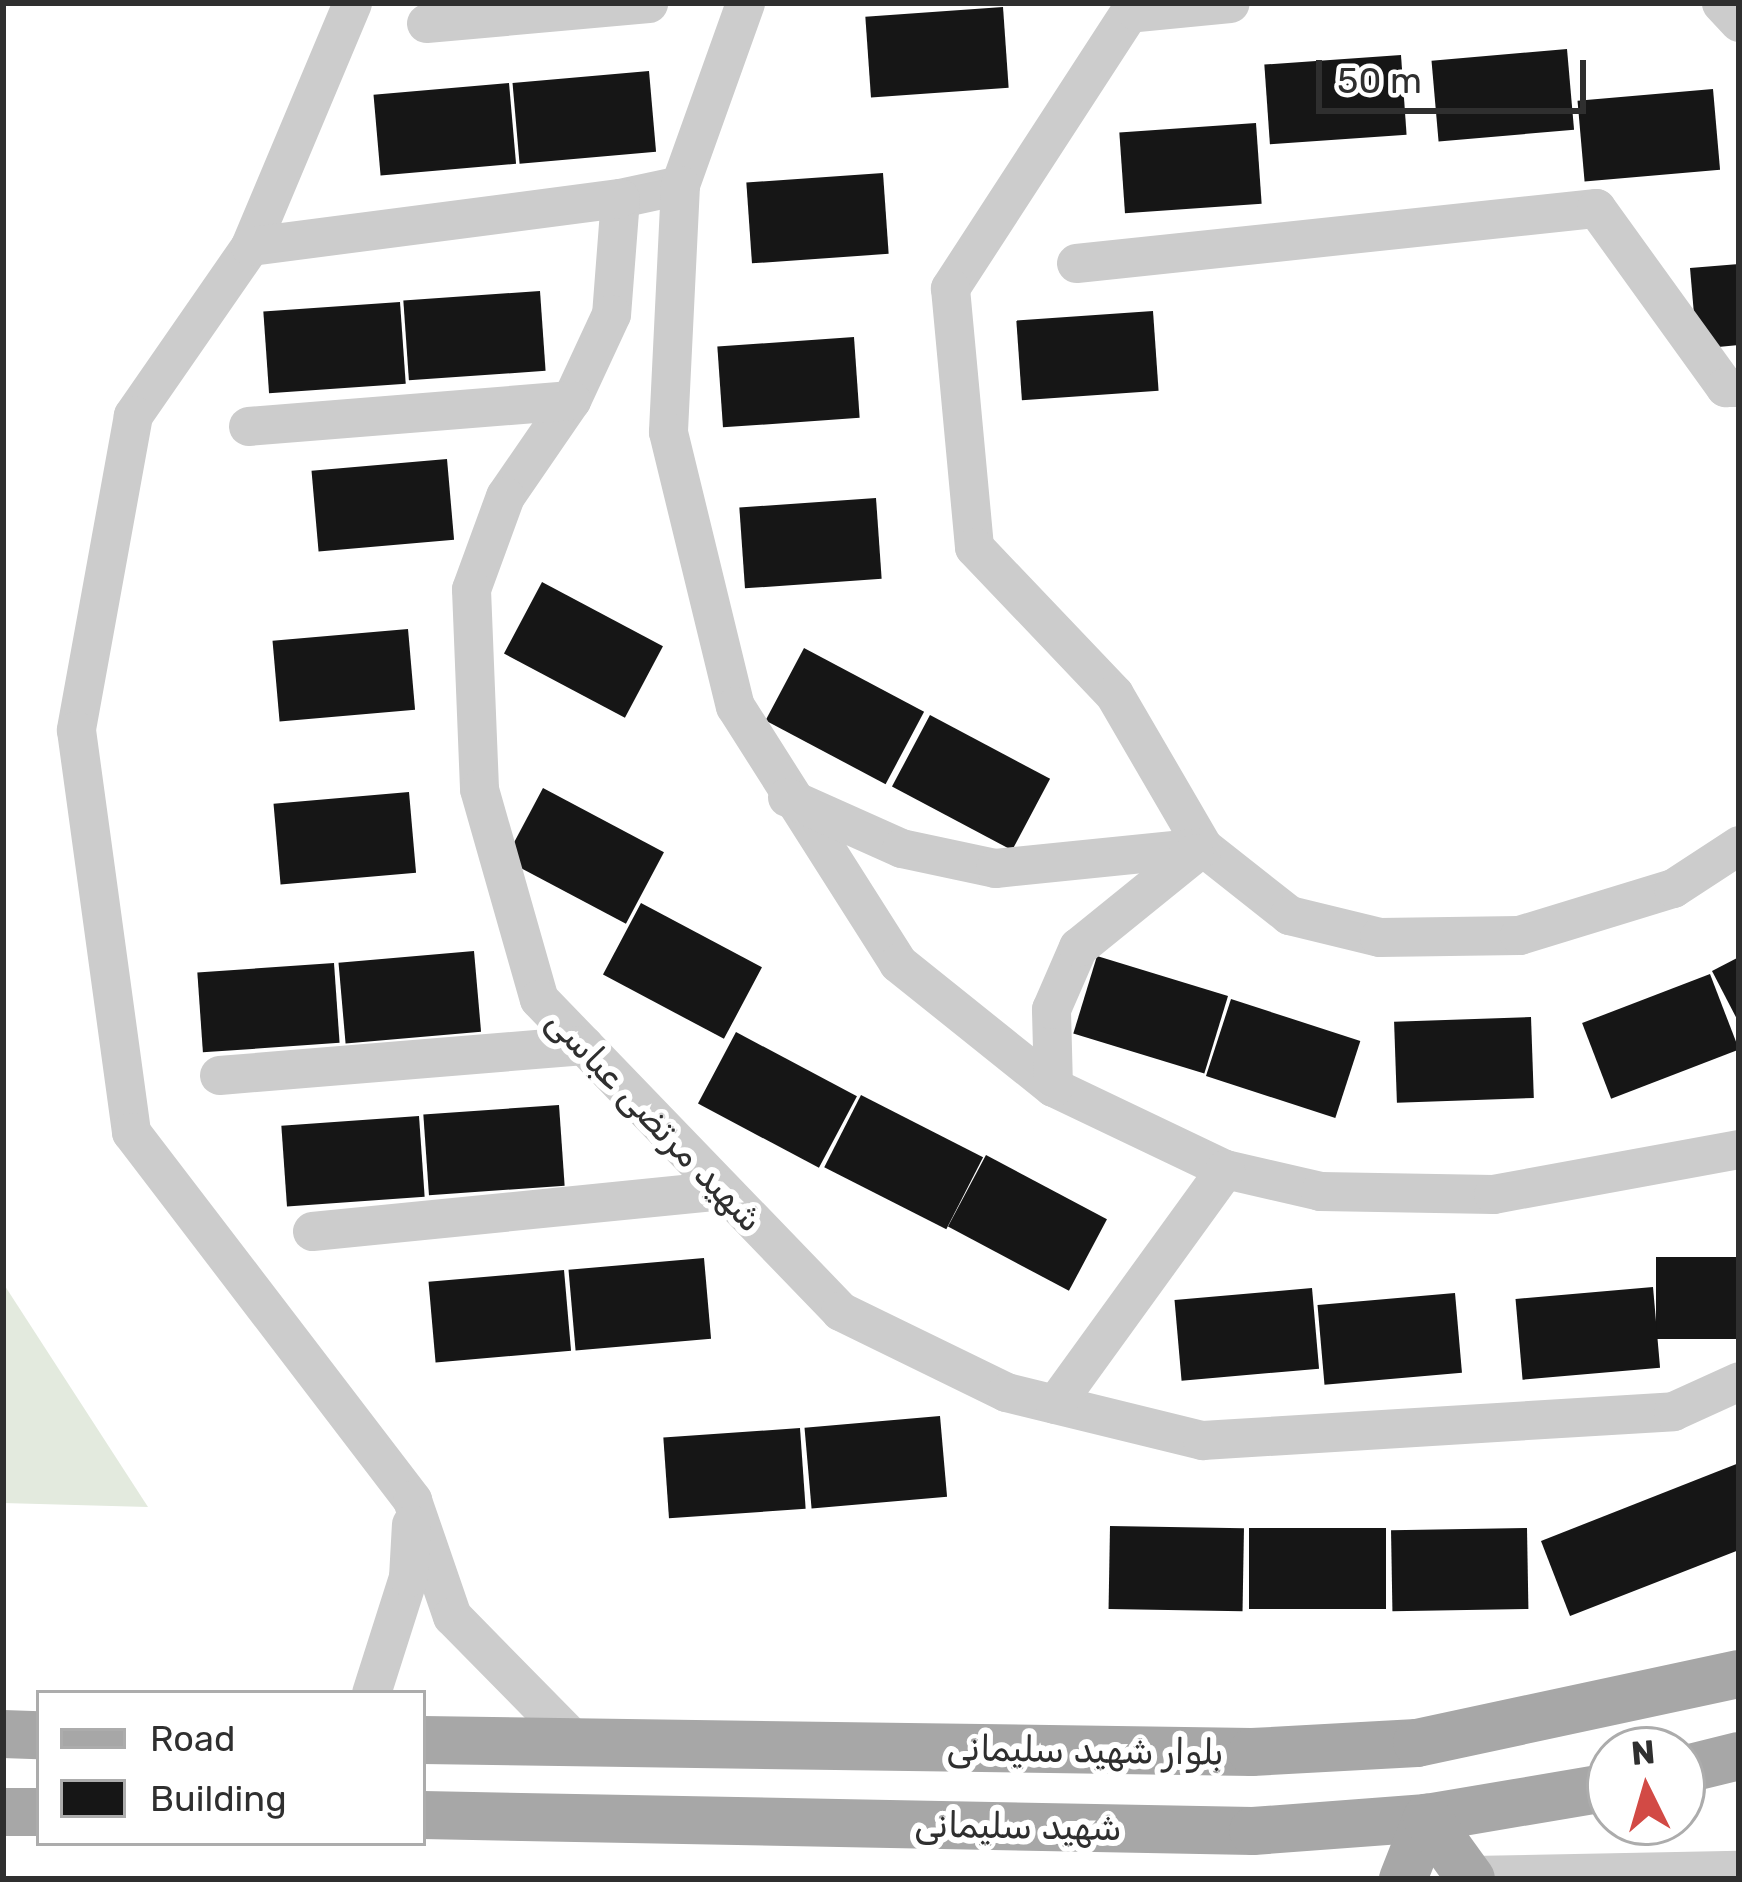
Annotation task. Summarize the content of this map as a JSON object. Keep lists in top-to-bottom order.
{
  "streets": {
    "main road": ["بلوار شهید سلیمانی", "شهید سلیمانی"],
    "street": ["شهید مرتضی عباسی"]
  },
  "legend": ["Road", "Building"],
  "scale_bar": "50 m",
  "north": "top"
}
